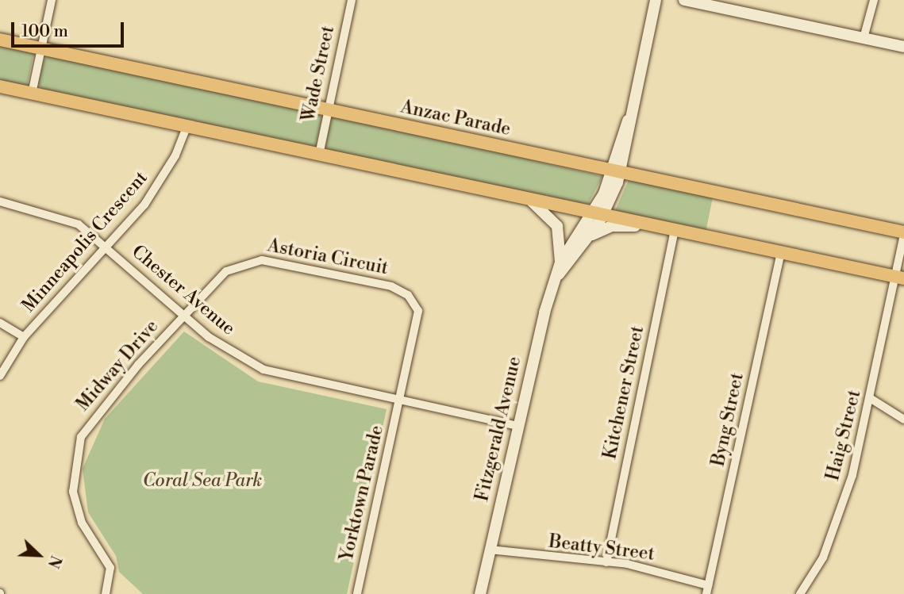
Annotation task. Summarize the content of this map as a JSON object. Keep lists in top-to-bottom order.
{
  "streets": {
    "main road": ["Anzac Parade"],
    "street": [
      "Wade Street",
      "Minneapolis Crescent",
      "Astoria Circuit",
      "Chester Avenue",
      "Midway Drive",
      "Kitchener Street",
      "Byng Street",
      "Fitzgerald Avenue",
      "Haig Street",
      "Yorktown Parade",
      "Beatty Street"
    ]
  },
  "crossings": [
    ["Wade Street", "Anzac Parade"],
    ["Anzac Parade", "Fitzgerald Avenue"],
    ["Anzac Parade", "Haig Street"],
    ["Minneapolis Crescent", "Chester Avenue"],
    ["Astoria Circuit", "Chester Avenue"],
    ["Astoria Circuit", "Midway Drive"],
    ["Astoria Circuit", "Yorktown Parade"],
    ["Chester Avenue", "Midway Drive"],
    ["Chester Avenue", "Fitzgerald Avenue"],
    ["Chester Avenue", "Yorktown Parade"],
    ["Kitchener Street", "Beatty Street"],
    ["Byng Street", "Beatty Street"],
    ["Fitzgerald Avenue", "Beatty Street"]
  ],
  "parks": ["Coral Sea Park"],
  "scale_bar": "100 m",
  "north": "bottom right"
}
